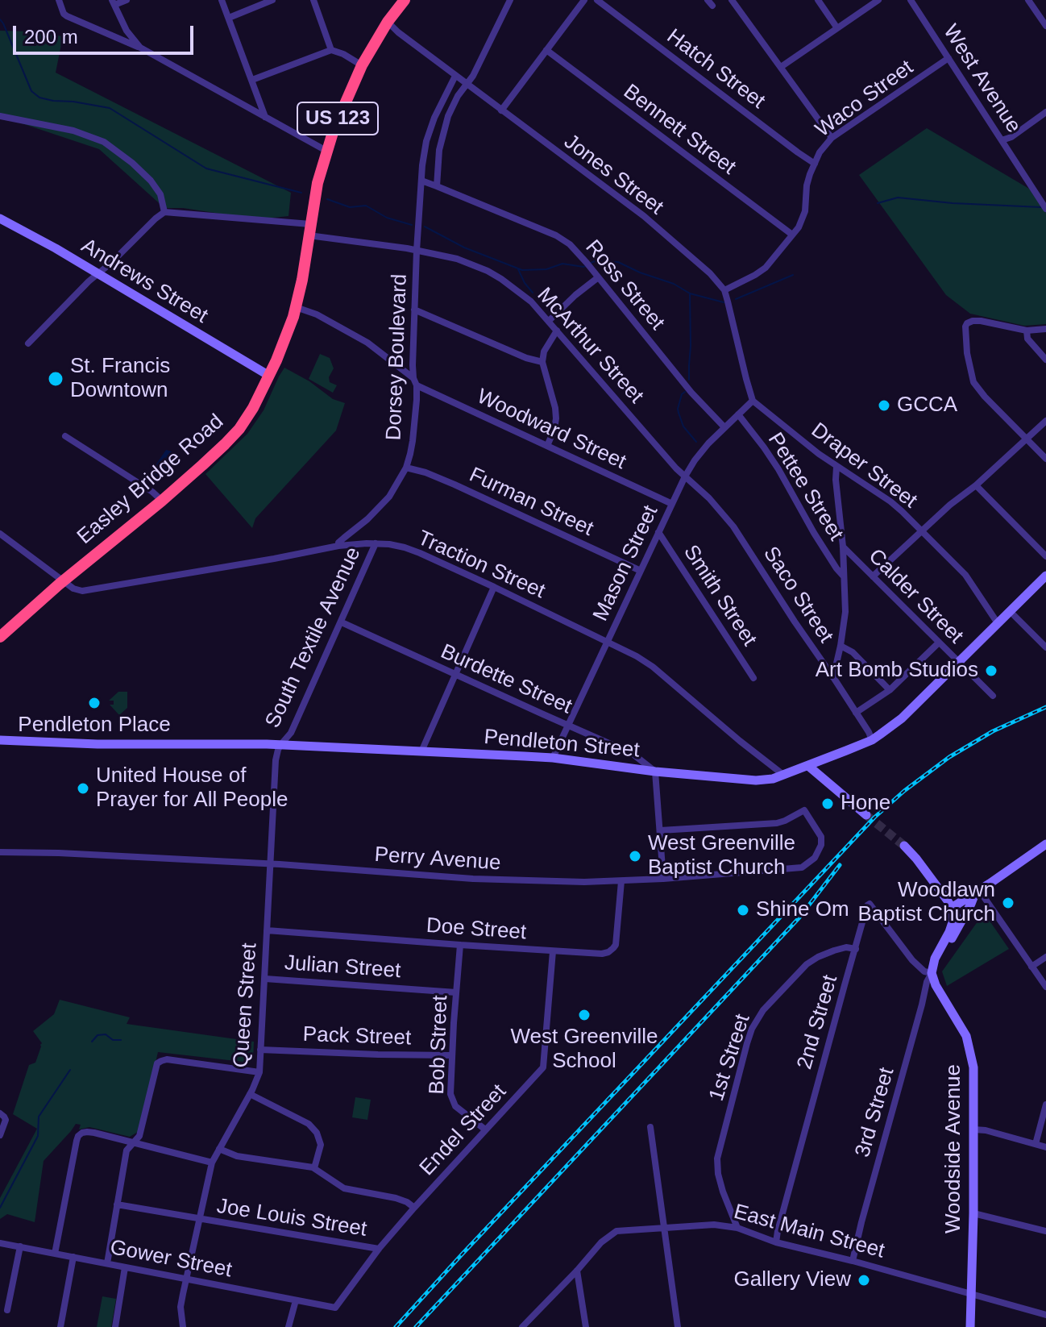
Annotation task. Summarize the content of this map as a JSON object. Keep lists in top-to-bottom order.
{
  "streets": {
    "highway": ["US 123", "Easley Bridge Road"],
    "main road": ["Andrews Street", "Pendleton Street", "Woodside Avenue"],
    "street": [
      "Hatch Street",
      "West Avenue",
      "Waco Street",
      "Bennett Street",
      "Jones Street",
      "Ross Street",
      "McArthur Street",
      "Dorsey Boulevard",
      "Woodward Street",
      "Draper Street",
      "Pettee Street",
      "Furman Street",
      "Mason Street",
      "Traction Street",
      "Saco Street",
      "Smith Street",
      "Calder Street",
      "South Textile Avenue",
      "Burdette Street",
      "Perry Avenue",
      "Doe Street",
      "Julian Street",
      "Queen Street",
      "2nd Street",
      "Pack Street",
      "Bob Street",
      "1st Street",
      "3rd Street",
      "Endel Street",
      "Joe Louis Street",
      "East Main Street",
      "Gower Street"
    ]
  },
  "crossings": [
    ["Hatch Street", "Waco Street"],
    ["West Avenue", "Waco Street"],
    ["Waco Street", "Bennett Street"],
    ["Waco Street", "Jones Street"],
    ["Jones Street", "Dorsey Boulevard"],
    ["Jones Street", "Draper Street"],
    ["Jones Street", "Easley Bridge Road"],
    ["Jones Street", "Mason Street"],
    ["Andrews Street", "Easley Bridge Road"],
    ["Ross Street", "Mason Street"],
    ["McArthur Street", "Dorsey Boulevard"],
    ["McArthur Street", "Easley Bridge Road"],
    ["McArthur Street", "Mason Street"],
    ["McArthur Street", "Saco Street"],
    ["Dorsey Boulevard", "Woodward Street"],
    ["Dorsey Boulevard", "Furman Street"],
    ["Dorsey Boulevard", "Traction Street"],
    ["Woodward Street", "Easley Bridge Road"],
    ["Woodward Street", "Mason Street"],
    ["Draper Street", "Mason Street"],
    ["Draper Street", "Pendleton Street"],
    ["Easley Bridge Road", "Traction Street"],
    ["Pettee Street", "Mason Street"],
    ["Furman Street", "Mason Street"],
    ["Mason Street", "Traction Street"],
    ["Mason Street", "Saco Street"],
    ["Mason Street", "Smith Street"],
    ["Mason Street", "Burdette Street"],
    ["Mason Street", "Pendleton Street"],
    ["Traction Street", "South Textile Avenue"],
    ["Traction Street", "Pendleton Street"],
    ["Saco Street", "Pendleton Street"],
    ["Calder Street", "Pendleton Street"],
    ["South Textile Avenue", "Burdette Street"],
    ["South Textile Avenue", "Pendleton Street"],
    ["South Textile Avenue", "Queen Street"],
    ["Burdette Street", "Pendleton Street"],
    ["Pendleton Street", "Queen Street"],
    ["Perry Avenue", "Doe Street"],
    ["Perry Avenue", "Queen Street"],
    ["Doe Street", "Queen Street"],
    ["Doe Street", "Bob Street"],
    ["Doe Street", "Endel Street"],
    ["Julian Street", "Queen Street"],
    ["Julian Street", "Bob Street"],
    ["Queen Street", "Pack Street"],
    ["Queen Street", "Joe Louis Street"],
    ["Queen Street", "Gower Street"],
    ["2nd Street", "1st Street"],
    ["2nd Street", "3rd Street"],
    ["2nd Street", "Woodside Avenue"],
    ["2nd Street", "East Main Street"],
    ["Pack Street", "Bob Street"],
    ["Bob Street", "Endel Street"],
    ["1st Street", "East Main Street"],
    ["3rd Street", "Woodside Avenue"],
    ["3rd Street", "East Main Street"],
    ["Endel Street", "Joe Louis Street"],
    ["Endel Street", "Gower Street"],
    ["Woodside Avenue", "East Main Street"]
  ],
  "places": [
    "St. Francis Downtown",
    "GCCA",
    "Art Bomb Studios",
    "Pendleton Place",
    "United House of Prayer for All People",
    "Hone",
    "West Greenville Baptist Church",
    "Woodlawn Baptist Church",
    "Shine Om",
    "West Greenville School",
    "Gallery View"
  ],
  "scale_bar": "200 m"
}
